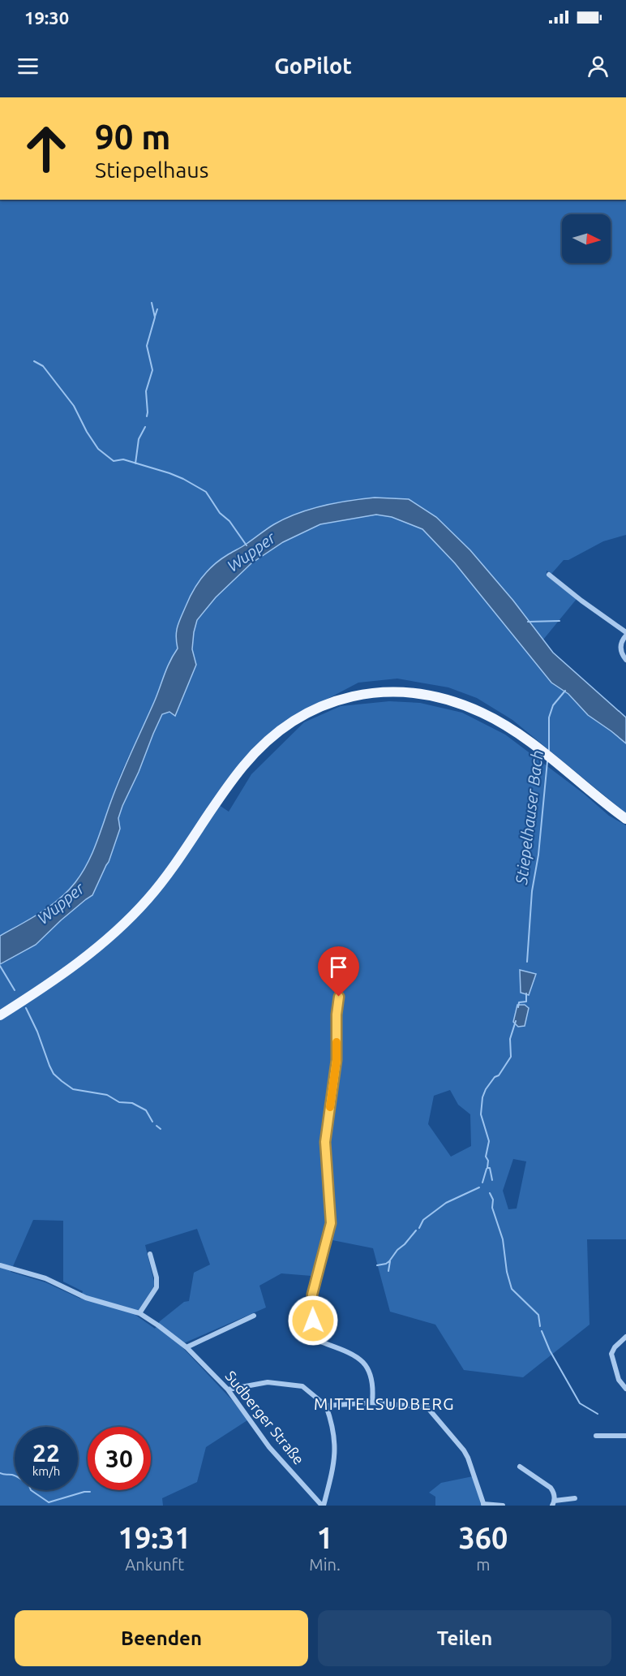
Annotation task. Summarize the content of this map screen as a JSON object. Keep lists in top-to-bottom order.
{
  "streets": {
    "street": ["Sudberger Straße"]
  },
  "districts": ["MITTELSUDBERG"],
  "water": ["Wupper", "Stiepelhauser Bach"],
  "north": "right",
  "page": {
    "status": "19:30",
    "header": "GoPilot",
    "turn": ["90 m", "Stiepelhaus"],
    "speed": "22 km/h",
    "limit": "30",
    "eta": [
      "19:31",
      "Ankunft",
      "1",
      "Min.",
      "360",
      "m"
    ],
    "buttons": ["Beenden", "Teilen"]
  }
}
